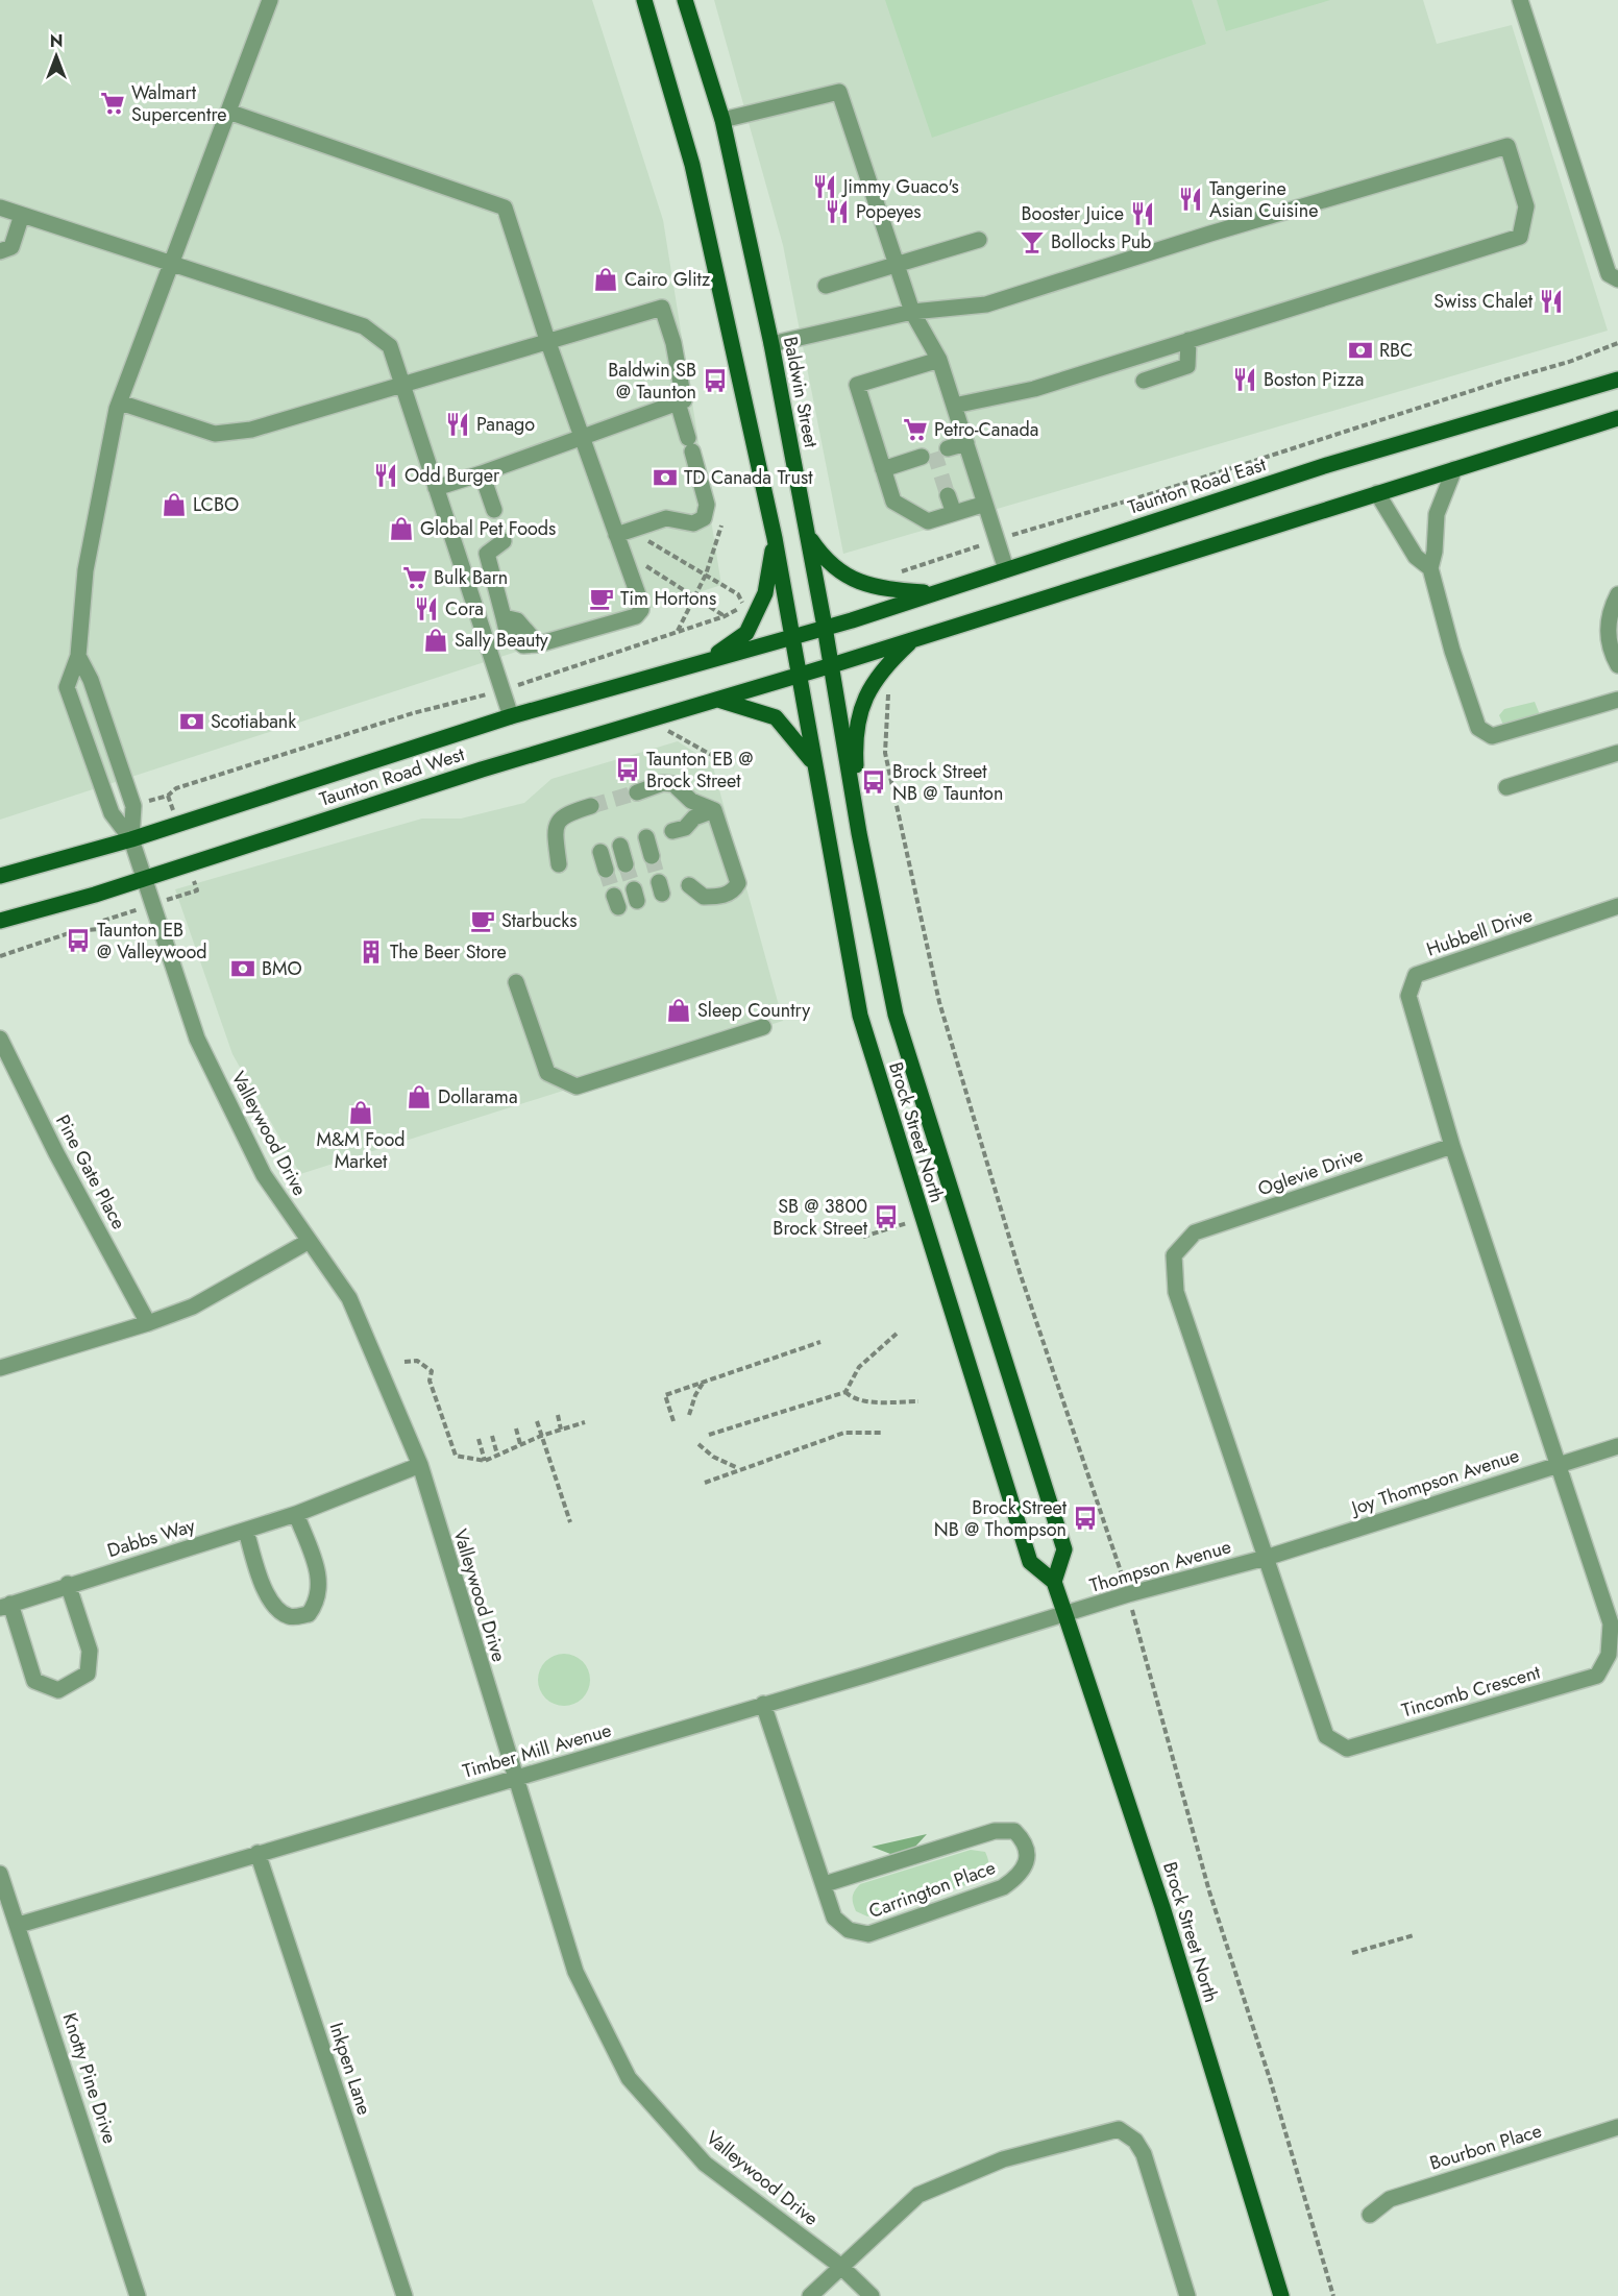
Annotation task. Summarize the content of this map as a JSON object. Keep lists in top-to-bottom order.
{
  "streets": {
    "main road": [
      "Baldwin Street",
      "Taunton Road East",
      "Taunton Road West",
      "Brock Street North"
    ],
    "street": [
      "Hubbell Drive",
      "Valleywood Drive",
      "Pine Gate Place",
      "Oglevie Drive",
      "Joy Thompson Avenue",
      "Dabbs Way",
      "Thompson Avenue",
      "Tincomb Crescent",
      "Timber Mill Avenue",
      "Carrington Place",
      "Inkpen Lane",
      "Knotty Pine Drive",
      "Bourbon Place"
    ]
  },
  "crossings": [
    ["Baldwin Street", "Taunton Road East"],
    ["Baldwin Street", "Brock Street North"],
    ["Taunton Road East", "Taunton Road West"],
    ["Taunton Road West", "Brock Street North"],
    ["Taunton Road West", "Valleywood Drive"],
    ["Hubbell Drive", "Oglevie Drive"],
    ["Brock Street North", "Thompson Avenue"],
    ["Brock Street North", "Timber Mill Avenue"],
    ["Valleywood Drive", "Dabbs Way"],
    ["Valleywood Drive", "Timber Mill Avenue"],
    ["Oglevie Drive", "Joy Thompson Avenue"],
    ["Oglevie Drive", "Thompson Avenue"],
    ["Oglevie Drive", "Tincomb Crescent"],
    ["Joy Thompson Avenue", "Thompson Avenue"],
    ["Joy Thompson Avenue", "Tincomb Crescent"],
    ["Thompson Avenue", "Tincomb Crescent"],
    ["Thompson Avenue", "Timber Mill Avenue"],
    ["Timber Mill Avenue", "Carrington Place"],
    ["Timber Mill Avenue", "Inkpen Lane"],
    ["Timber Mill Avenue", "Knotty Pine Drive"]
  ],
  "places": {
    "supermarket": ["Walmart Supercentre", "Petro-Canada", "Bulk Barn"],
    "restaurant": [
      "Jimmy Guaco's",
      "Tangerine Asian Cuisine",
      "Popeyes",
      "Booster Juice",
      "Swiss Chalet",
      "Boston Pizza",
      "Panago",
      "Odd Burger",
      "Cora"
    ],
    "bar": ["Bollocks Pub"],
    "shop": [
      "Cairo Glitz",
      "LCBO",
      "Global Pet Foods",
      "Sally Beauty",
      "Sleep Country",
      "Dollarama",
      "M&M Food Market"
    ],
    "bank": [
      "RBC",
      "TD Canada Trust",
      "Scotiabank",
      "BMO"
    ],
    "bus stop": [
      "Baldwin SB @ Taunton",
      "Taunton EB @ Brock Street",
      "Brock Street NB @ Taunton",
      "Taunton EB @ Valleywood",
      "SB @ 3800 Brock Street",
      "Brock Street NB @ Thompson"
    ],
    "cafe": ["Tim Hortons", "Starbucks"],
    "building": ["The Beer Store"]
  },
  "north": "top"
}
